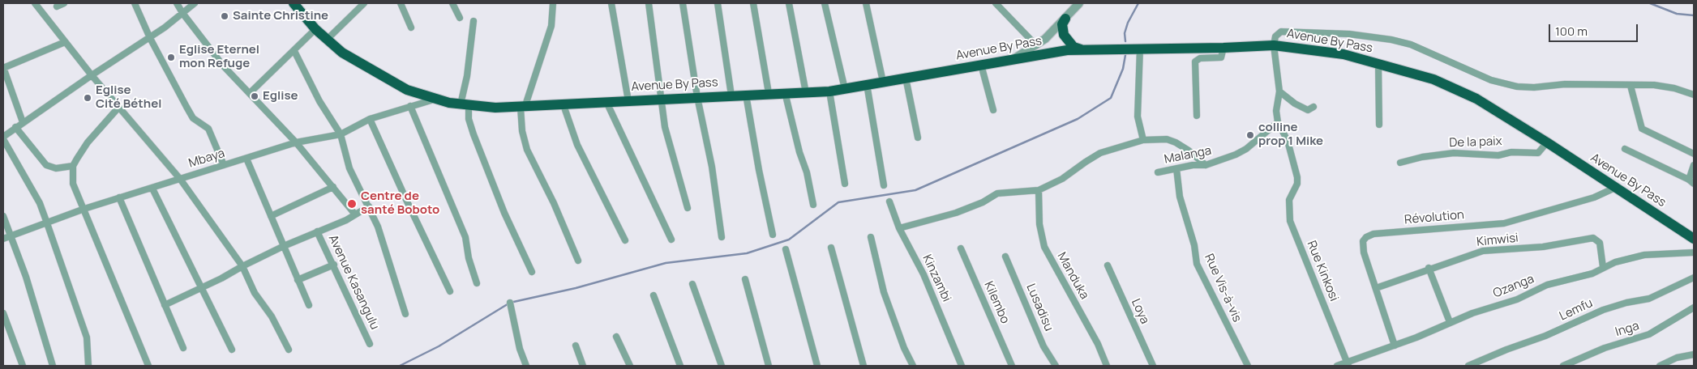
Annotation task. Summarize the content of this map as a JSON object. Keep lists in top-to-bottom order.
{
  "streets": {
    "highway": ["Avenue By Pass"],
    "street": [
      "De la paix",
      "Malanga",
      "Mbaya",
      "Révolution",
      "Kimwisi",
      "Rue Kinkosi",
      "Manduka",
      "Kinzambi",
      "Avenue Kasangulu",
      "Ozanga",
      "Rue Vis-à-vis",
      "Kilembo",
      "Lusadisu",
      "Lemfu",
      "Loya",
      "Inga"
    ]
  },
  "crossings": [
    ["Avenue By Pass", "De la paix"],
    ["Avenue By Pass", "Mbaya"],
    ["Avenue By Pass", "Révolution"],
    ["Malanga", "Rue Kinkosi"],
    ["Malanga", "Rue Vis-à-vis"],
    ["Révolution", "Kimwisi"],
    ["Révolution", "Ozanga"],
    ["Kimwisi", "Ozanga"],
    ["Rue Kinkosi", "Ozanga"]
  ],
  "places": [
    "Sainte Christine",
    "Eglise Eternel mon Refuge",
    "Eglise",
    "Eglise Cité Béthel",
    "colline prop 1 Mike",
    "Centre de santé Boboto"
  ],
  "scale_bar": "100 m"
}
